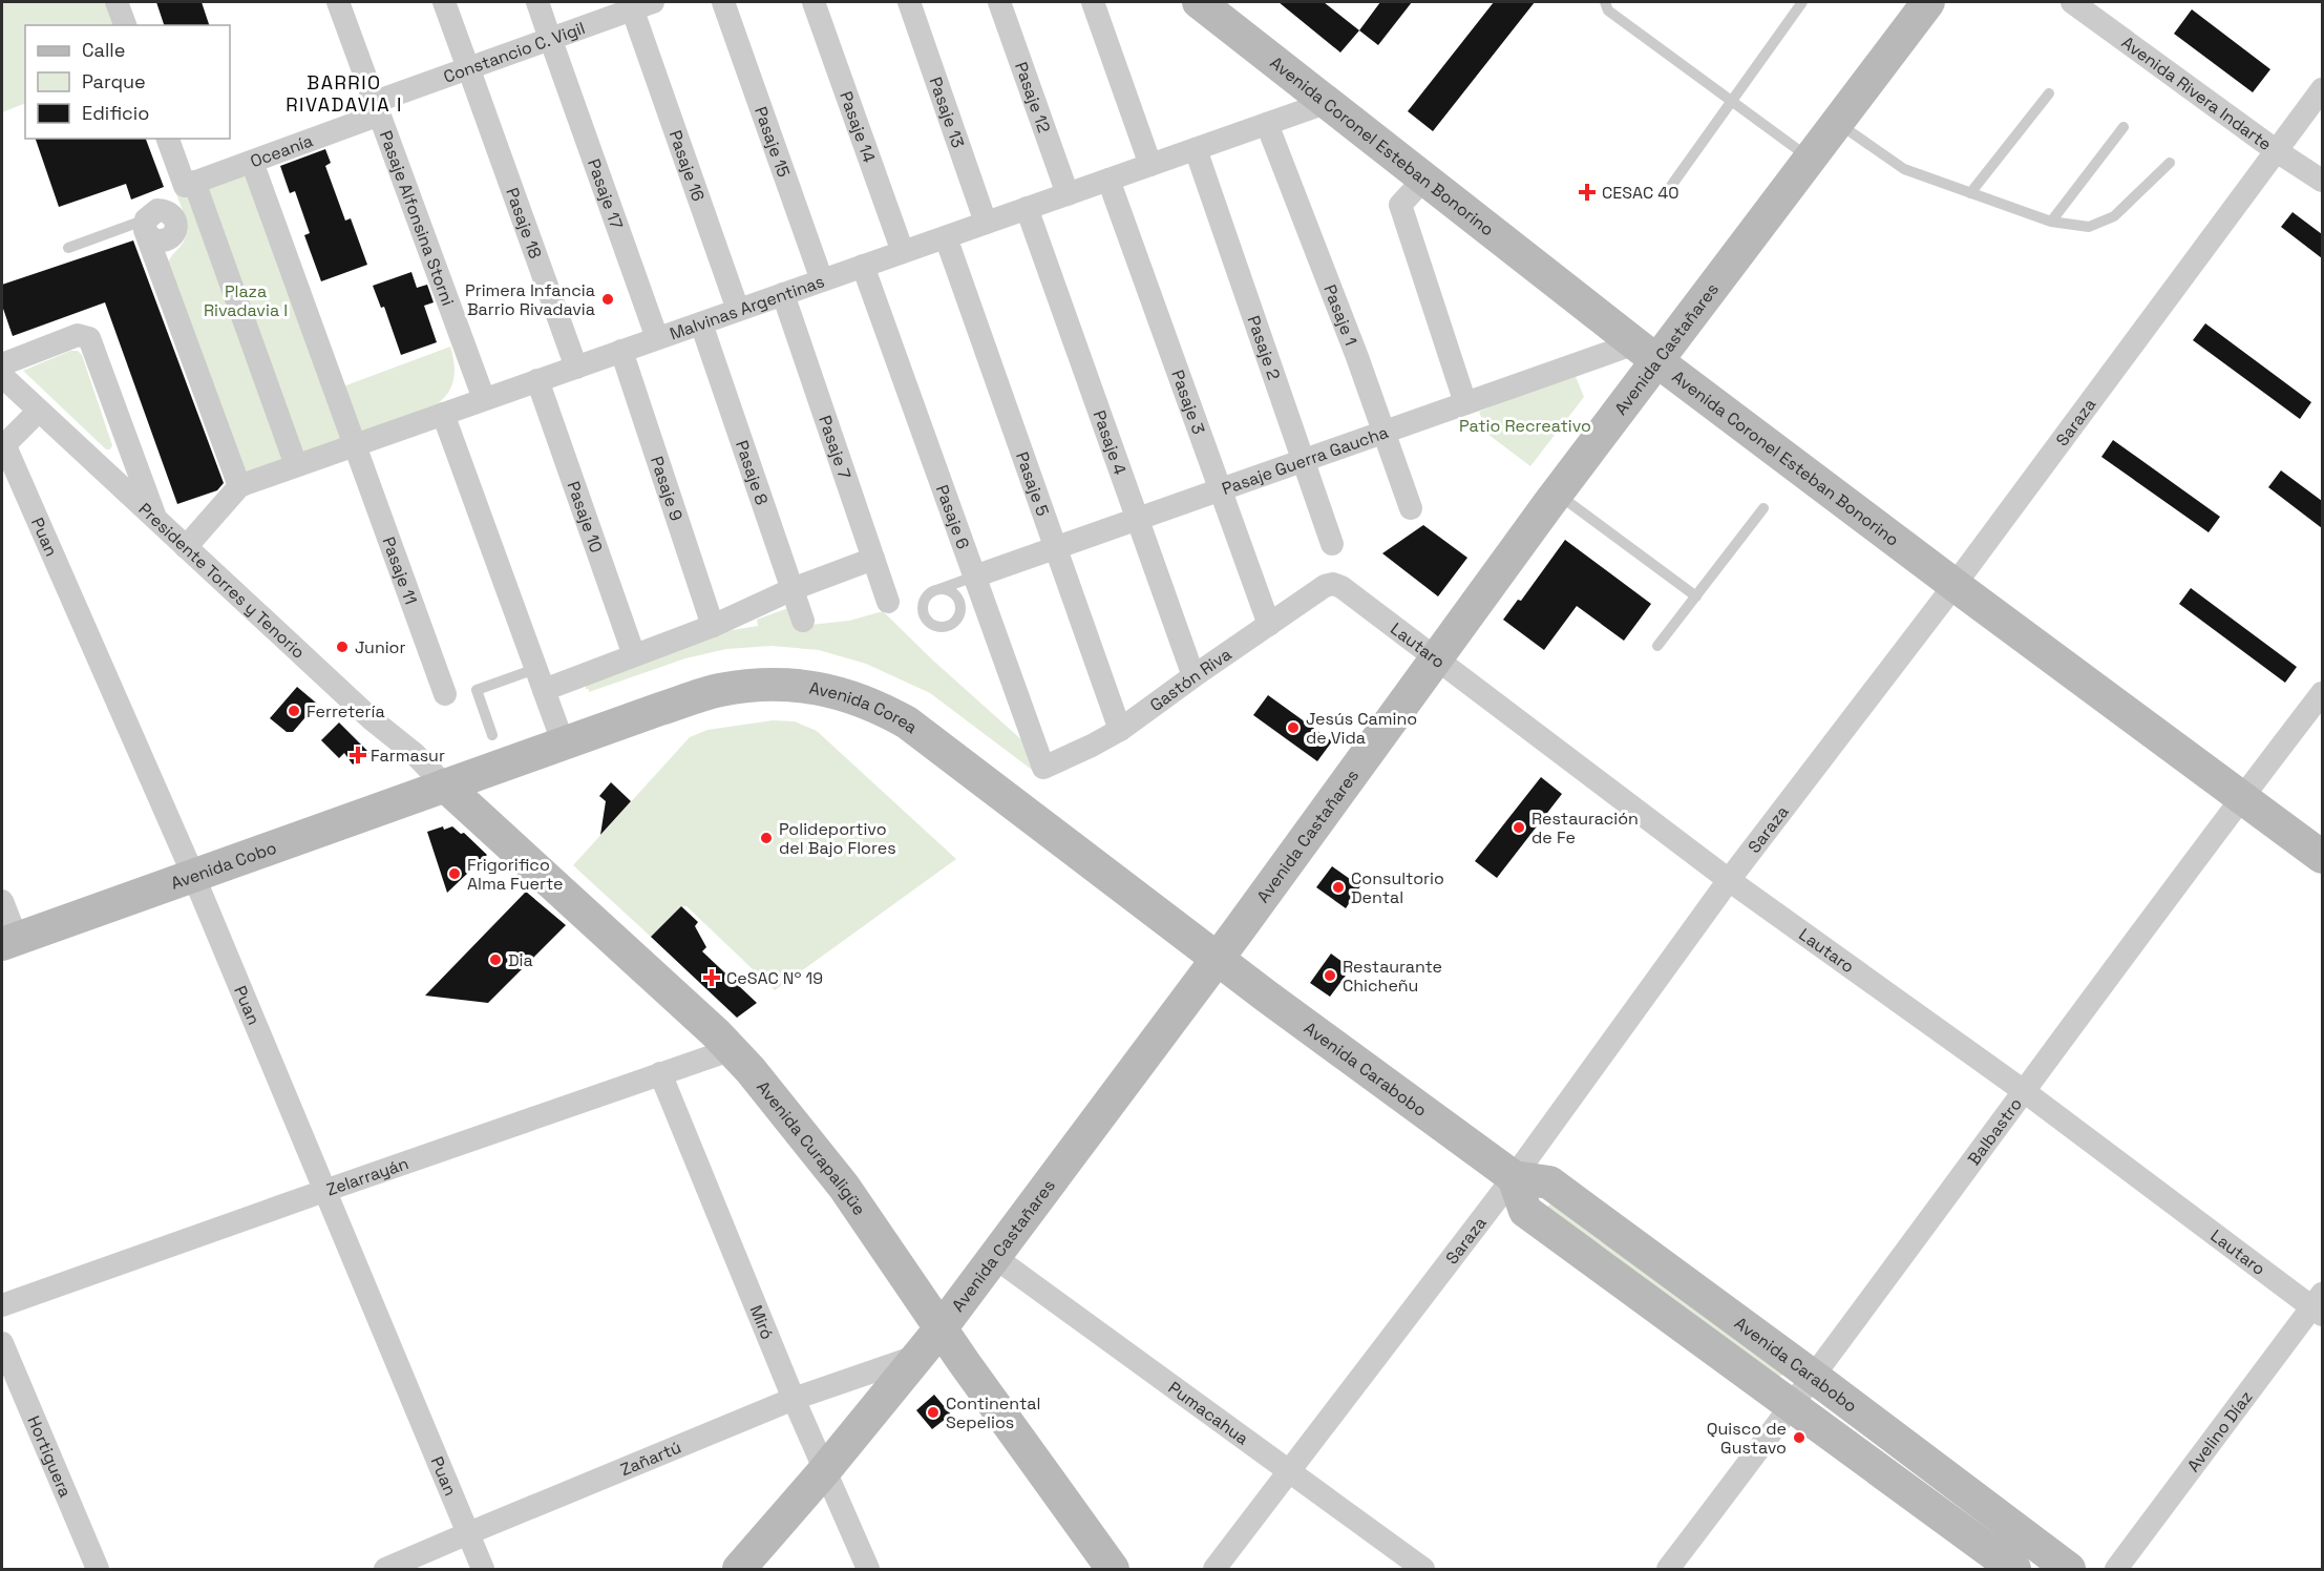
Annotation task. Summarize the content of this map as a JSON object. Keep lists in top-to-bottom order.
{
  "streets": {
    "main road": [
      "Avenida Coronel Esteban Bonorino",
      "Avenida Castañares",
      "Avenida Corea",
      "Avenida Cobo",
      "Avenida Carabobo",
      "Avenida Curapaligüe"
    ],
    "street": [
      "Constancio C. Vigil",
      "Avenida Rivera Indarte",
      "Pasaje 12",
      "Pasaje 13",
      "Pasaje 14",
      "Pasaje 15",
      "Oceanía",
      "Pasaje 16",
      "Pasaje 17",
      "Pasaje Alfonsina Storni",
      "Pasaje 18",
      "Malvinas Argentinas",
      "Pasaje 1",
      "Pasaje 2",
      "Pasaje 3",
      "Saraza",
      "Pasaje 4",
      "Pasaje 7",
      "Pasaje Guerra Gaucha",
      "Pasaje 8",
      "Pasaje 5",
      "Pasaje 9",
      "Pasaje 6",
      "Pasaje 10",
      "Puan",
      "Pasaje 11",
      "Presidente Torres y Tenorio",
      "Lautaro",
      "Gastón Riva",
      "Balbastro",
      "Zelarrayán",
      "Miró",
      "Pumacahua",
      "Avelino Díaz",
      "Hortiguera",
      "Zañartú"
    ]
  },
  "crossings": [
    ["Constancio C. Vigil", "Oceanía"],
    ["Constancio C. Vigil", "Pasaje 16"],
    ["Constancio C. Vigil", "Pasaje 17"],
    ["Constancio C. Vigil", "Pasaje Alfonsina Storni"],
    ["Constancio C. Vigil", "Pasaje 18"],
    ["Avenida Rivera Indarte", "Saraza"],
    ["Pasaje 12", "Malvinas Argentinas"],
    ["Pasaje 13", "Malvinas Argentinas"],
    ["Pasaje 14", "Malvinas Argentinas"],
    ["Pasaje 15", "Malvinas Argentinas"],
    ["Avenida Coronel Esteban Bonorino", "Malvinas Argentinas"],
    ["Avenida Coronel Esteban Bonorino", "Avenida Castañares"],
    ["Avenida Coronel Esteban Bonorino", "Saraza"],
    ["Avenida Coronel Esteban Bonorino", "Pasaje Guerra Gaucha"],
    ["Avenida Coronel Esteban Bonorino", "Balbastro"],
    ["Oceanía", "Pasaje Alfonsina Storni"],
    ["Oceanía", "Pasaje 11"],
    ["Pasaje 16", "Malvinas Argentinas"],
    ["Pasaje 17", "Malvinas Argentinas"],
    ["Pasaje Alfonsina Storni", "Malvinas Argentinas"],
    ["Pasaje 18", "Malvinas Argentinas"],
    ["Malvinas Argentinas", "Pasaje 1"],
    ["Malvinas Argentinas", "Pasaje 2"],
    ["Malvinas Argentinas", "Pasaje 3"],
    ["Malvinas Argentinas", "Pasaje 4"],
    ["Malvinas Argentinas", "Pasaje 7"],
    ["Malvinas Argentinas", "Pasaje 8"],
    ["Malvinas Argentinas", "Pasaje 5"],
    ["Malvinas Argentinas", "Pasaje 9"],
    ["Malvinas Argentinas", "Pasaje 6"],
    ["Malvinas Argentinas", "Pasaje 10"],
    ["Malvinas Argentinas", "Pasaje 11"],
    ["Malvinas Argentinas", "Presidente Torres y Tenorio"],
    ["Pasaje 1", "Pasaje Guerra Gaucha"],
    ["Pasaje 2", "Pasaje Guerra Gaucha"],
    ["Avenida Castañares", "Pasaje Guerra Gaucha"],
    ["Avenida Castañares", "Lautaro"],
    ["Avenida Castañares", "Avenida Corea"],
    ["Avenida Castañares", "Avenida Carabobo"],
    ["Avenida Castañares", "Avenida Curapaligüe"],
    ["Avenida Castañares", "Miró"],
    ["Avenida Castañares", "Pumacahua"],
    ["Avenida Castañares", "Zañartú"],
    ["Pasaje 3", "Pasaje Guerra Gaucha"],
    ["Pasaje 3", "Gastón Riva"],
    ["Saraza", "Lautaro"],
    ["Saraza", "Avenida Carabobo"],
    ["Saraza", "Pumacahua"],
    ["Pasaje 4", "Pasaje Guerra Gaucha"],
    ["Pasaje 4", "Gastón Riva"],
    ["Pasaje Guerra Gaucha", "Pasaje 5"],
    ["Pasaje Guerra Gaucha", "Pasaje 6"],
    ["Pasaje 5", "Gastón Riva"],
    ["Pasaje 6", "Gastón Riva"],
    ["Puan", "Avenida Cobo"],
    ["Puan", "Zelarrayán"],
    ["Puan", "Zañartú"],
    ["Presidente Torres y Tenorio", "Avenida Corea"],
    ["Presidente Torres y Tenorio", "Avenida Cobo"],
    ["Presidente Torres y Tenorio", "Avenida Curapaligüe"],
    ["Lautaro", "Gastón Riva"],
    ["Lautaro", "Balbastro"],
    ["Lautaro", "Avelino Díaz"],
    ["Avenida Corea", "Avenida Cobo"],
    ["Avenida Corea", "Avenida Carabobo"],
    ["Avenida Corea", "Avenida Curapaligüe"],
    ["Avenida Cobo", "Avenida Curapaligüe"],
    ["Avenida Carabobo", "Balbastro"],
    ["Avenida Curapaligüe", "Zelarrayán"],
    ["Zelarrayán", "Miró"],
    ["Miró", "Zañartú"]
  ],
  "districts": ["BARRIO RIVADAVIA I"],
  "parks": ["Plaza Rivadavia I", "Patio Recreativo"],
  "places": {
    "health": ["CESAC 40", "Farmasur", "CeSAC Nº 19"],
    "other": [
      "Primera Infancia Barrio Rivadavia",
      "Junior",
      "Ferretería",
      "Jesús Camino de Vida",
      "Restauración de Fe",
      "Polideportivo del Bajo Flores",
      "Frigorifico Alma Fuerte",
      "Consultorio Dental",
      "Dia",
      "Restaurante Chicheñu",
      "Continental Sepelios",
      "Quisco de Gustavo"
    ]
  },
  "legend": ["Calle", "Parque", "Edificio"]
}
